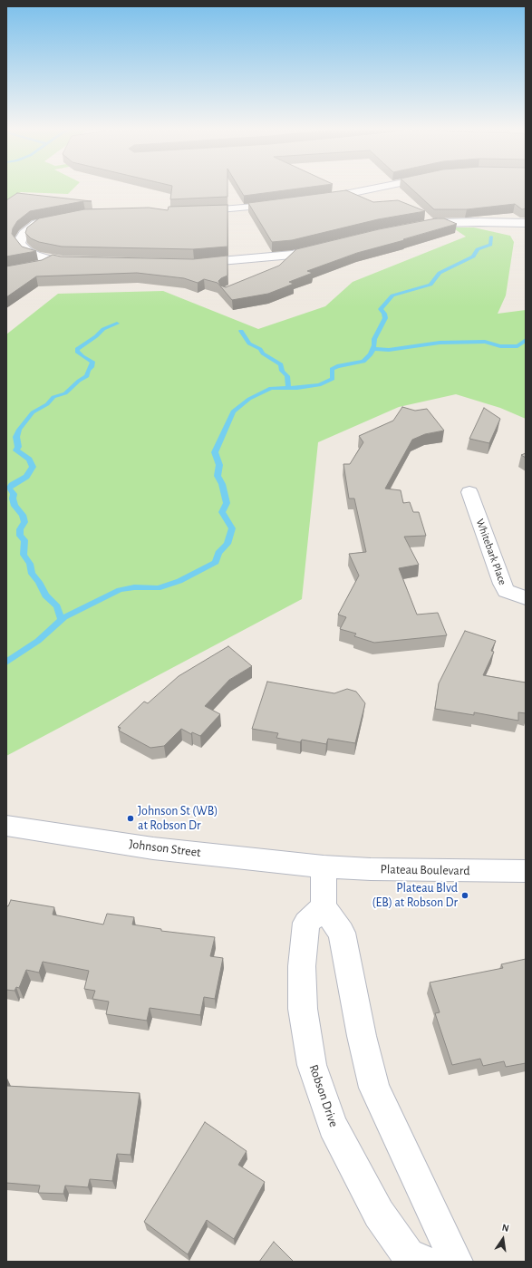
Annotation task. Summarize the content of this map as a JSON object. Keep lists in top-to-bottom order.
{
  "streets": {
    "street": [
      "Whitebark Place",
      "Johnson Street",
      "Plateau Boulevard",
      "Robson Drive"
    ]
  },
  "crossings": [
    ["Johnson Street", "Plateau Boulevard"]
  ],
  "places": ["Johnson St (WB) at Robson Dr", "Plateau Blvd (EB) at Robson Dr"],
  "north": "top"
}
